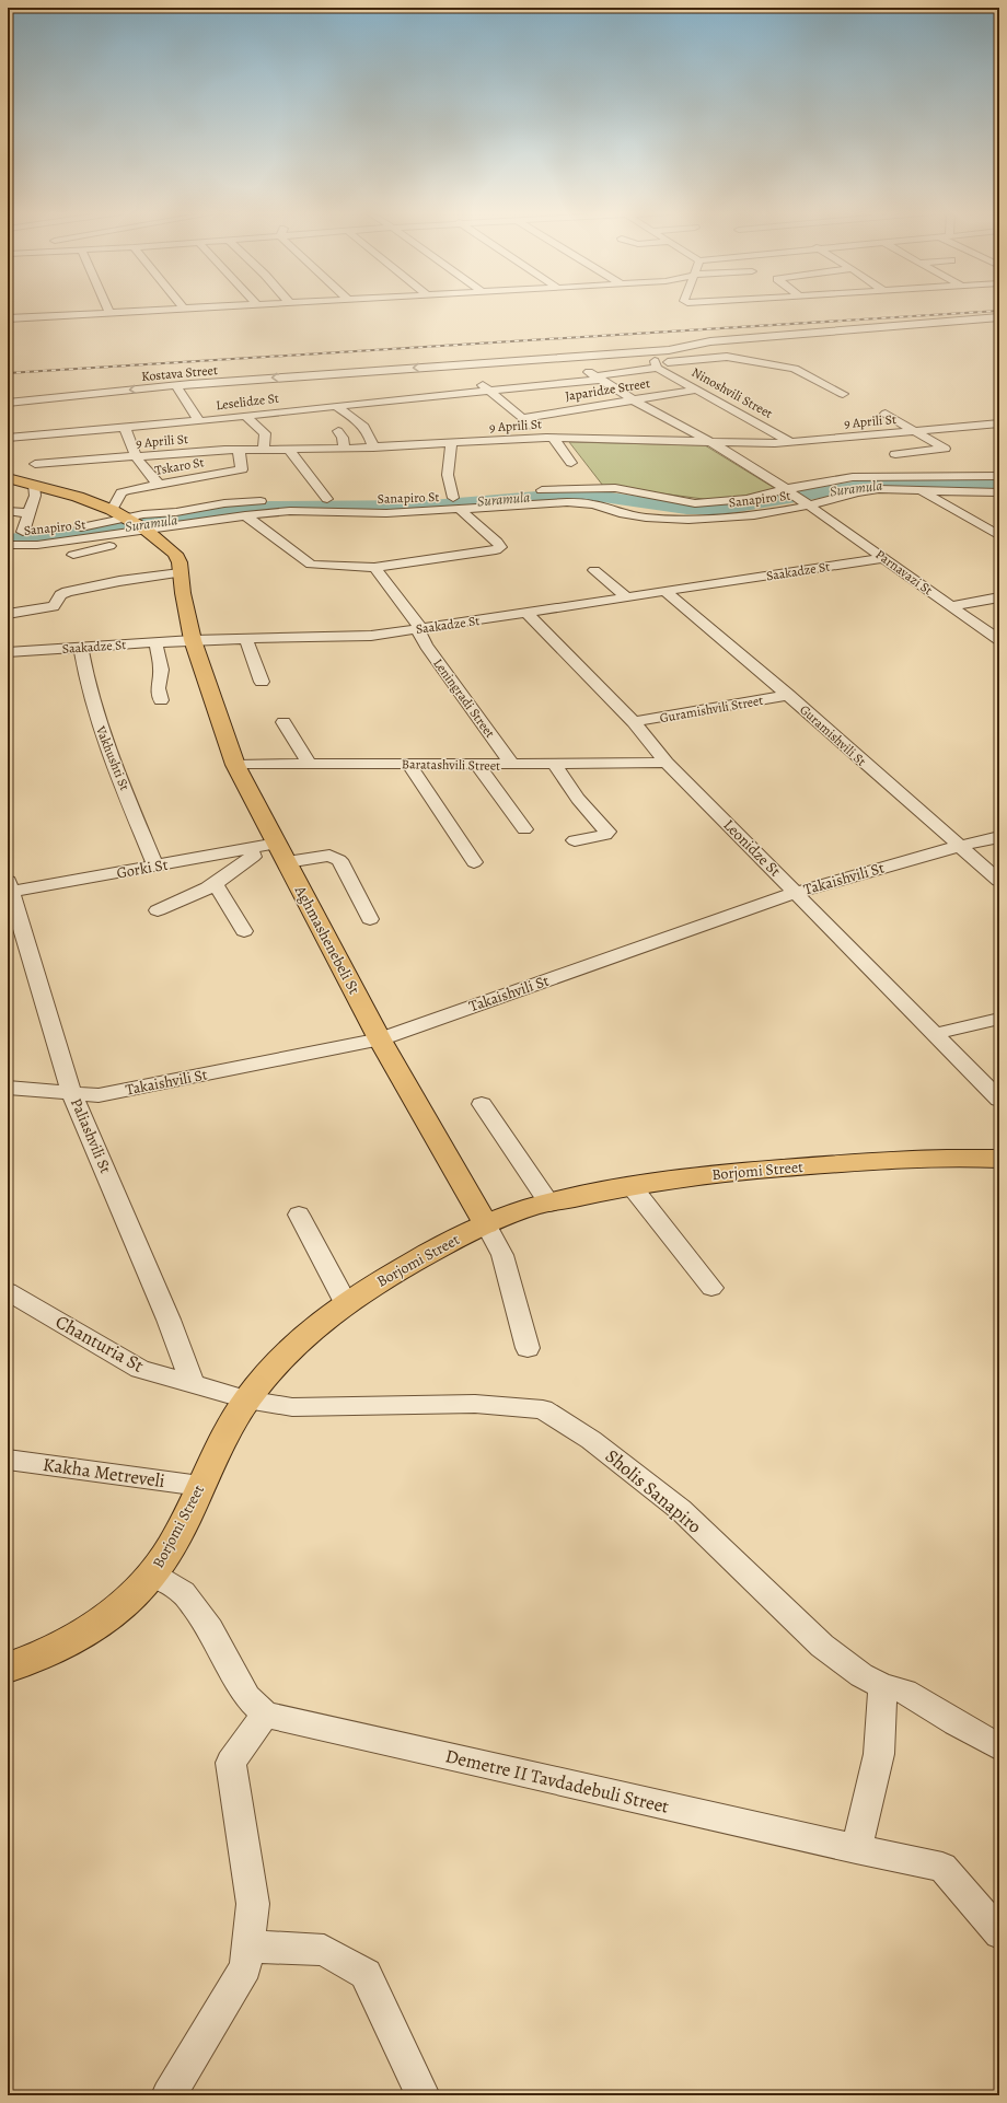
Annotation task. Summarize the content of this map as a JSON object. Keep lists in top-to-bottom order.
{
  "streets": {
    "main road": ["Aghmashenebeli St", "Borjomi Street"],
    "street": [
      "Kostava Street",
      "Japaridze Street",
      "Ninoshvili Street",
      "Leselidze St",
      "9 Aprili St",
      "Tskaro St",
      "Sanapiro St",
      "Saakadze St",
      "Parnavazi St",
      "Leningradi Street",
      "Guramishvili Street",
      "Guramishvili St",
      "Vakhushti St",
      "Baratashvili Street",
      "Leonidze St",
      "Gorki St",
      "Takaishvili St",
      "Paliashvili St",
      "Chanturia St",
      "Kakha Metreveli",
      "Sholis Sanapiro",
      "Demetre II Tavdadebuli Street"
    ]
  },
  "crossings": [
    ["Kostava Street", "Ninoshvili Street"],
    ["Japaridze Street", "Ninoshvili Street"],
    ["Ninoshvili Street", "Leselidze St"],
    ["Ninoshvili Street", "9 Aprili St"],
    ["9 Aprili St", "Tskaro St"],
    ["9 Aprili St", "Aghmashenebeli St"],
    ["Tskaro St", "Aghmashenebeli St"],
    ["Sanapiro St", "Parnavazi St"],
    ["Sanapiro St", "Aghmashenebeli St"],
    ["Saakadze St", "Parnavazi St"],
    ["Saakadze St", "Leningradi Street"],
    ["Saakadze St", "Guramishvili St"],
    ["Saakadze St", "Vakhushti St"],
    ["Saakadze St", "Leonidze St"],
    ["Saakadze St", "Aghmashenebeli St"],
    ["Leningradi Street", "Baratashvili Street"],
    ["Guramishvili Street", "Guramishvili St"],
    ["Guramishvili Street", "Leonidze St"],
    ["Guramishvili St", "Takaishvili St"],
    ["Vakhushti St", "Gorki St"],
    ["Baratashvili Street", "Leonidze St"],
    ["Baratashvili Street", "Aghmashenebeli St"],
    ["Leonidze St", "Takaishvili St"],
    ["Gorki St", "Aghmashenebeli St"],
    ["Gorki St", "Paliashvili St"],
    ["Takaishvili St", "Aghmashenebeli St"],
    ["Takaishvili St", "Paliashvili St"],
    ["Aghmashenebeli St", "Borjomi Street"],
    ["Paliashvili St", "Chanturia St"],
    ["Borjomi Street", "Chanturia St"],
    ["Borjomi Street", "Kakha Metreveli"],
    ["Borjomi Street", "Sholis Sanapiro"],
    ["Chanturia St", "Sholis Sanapiro"]
  ],
  "water": ["Suramula"]
}
